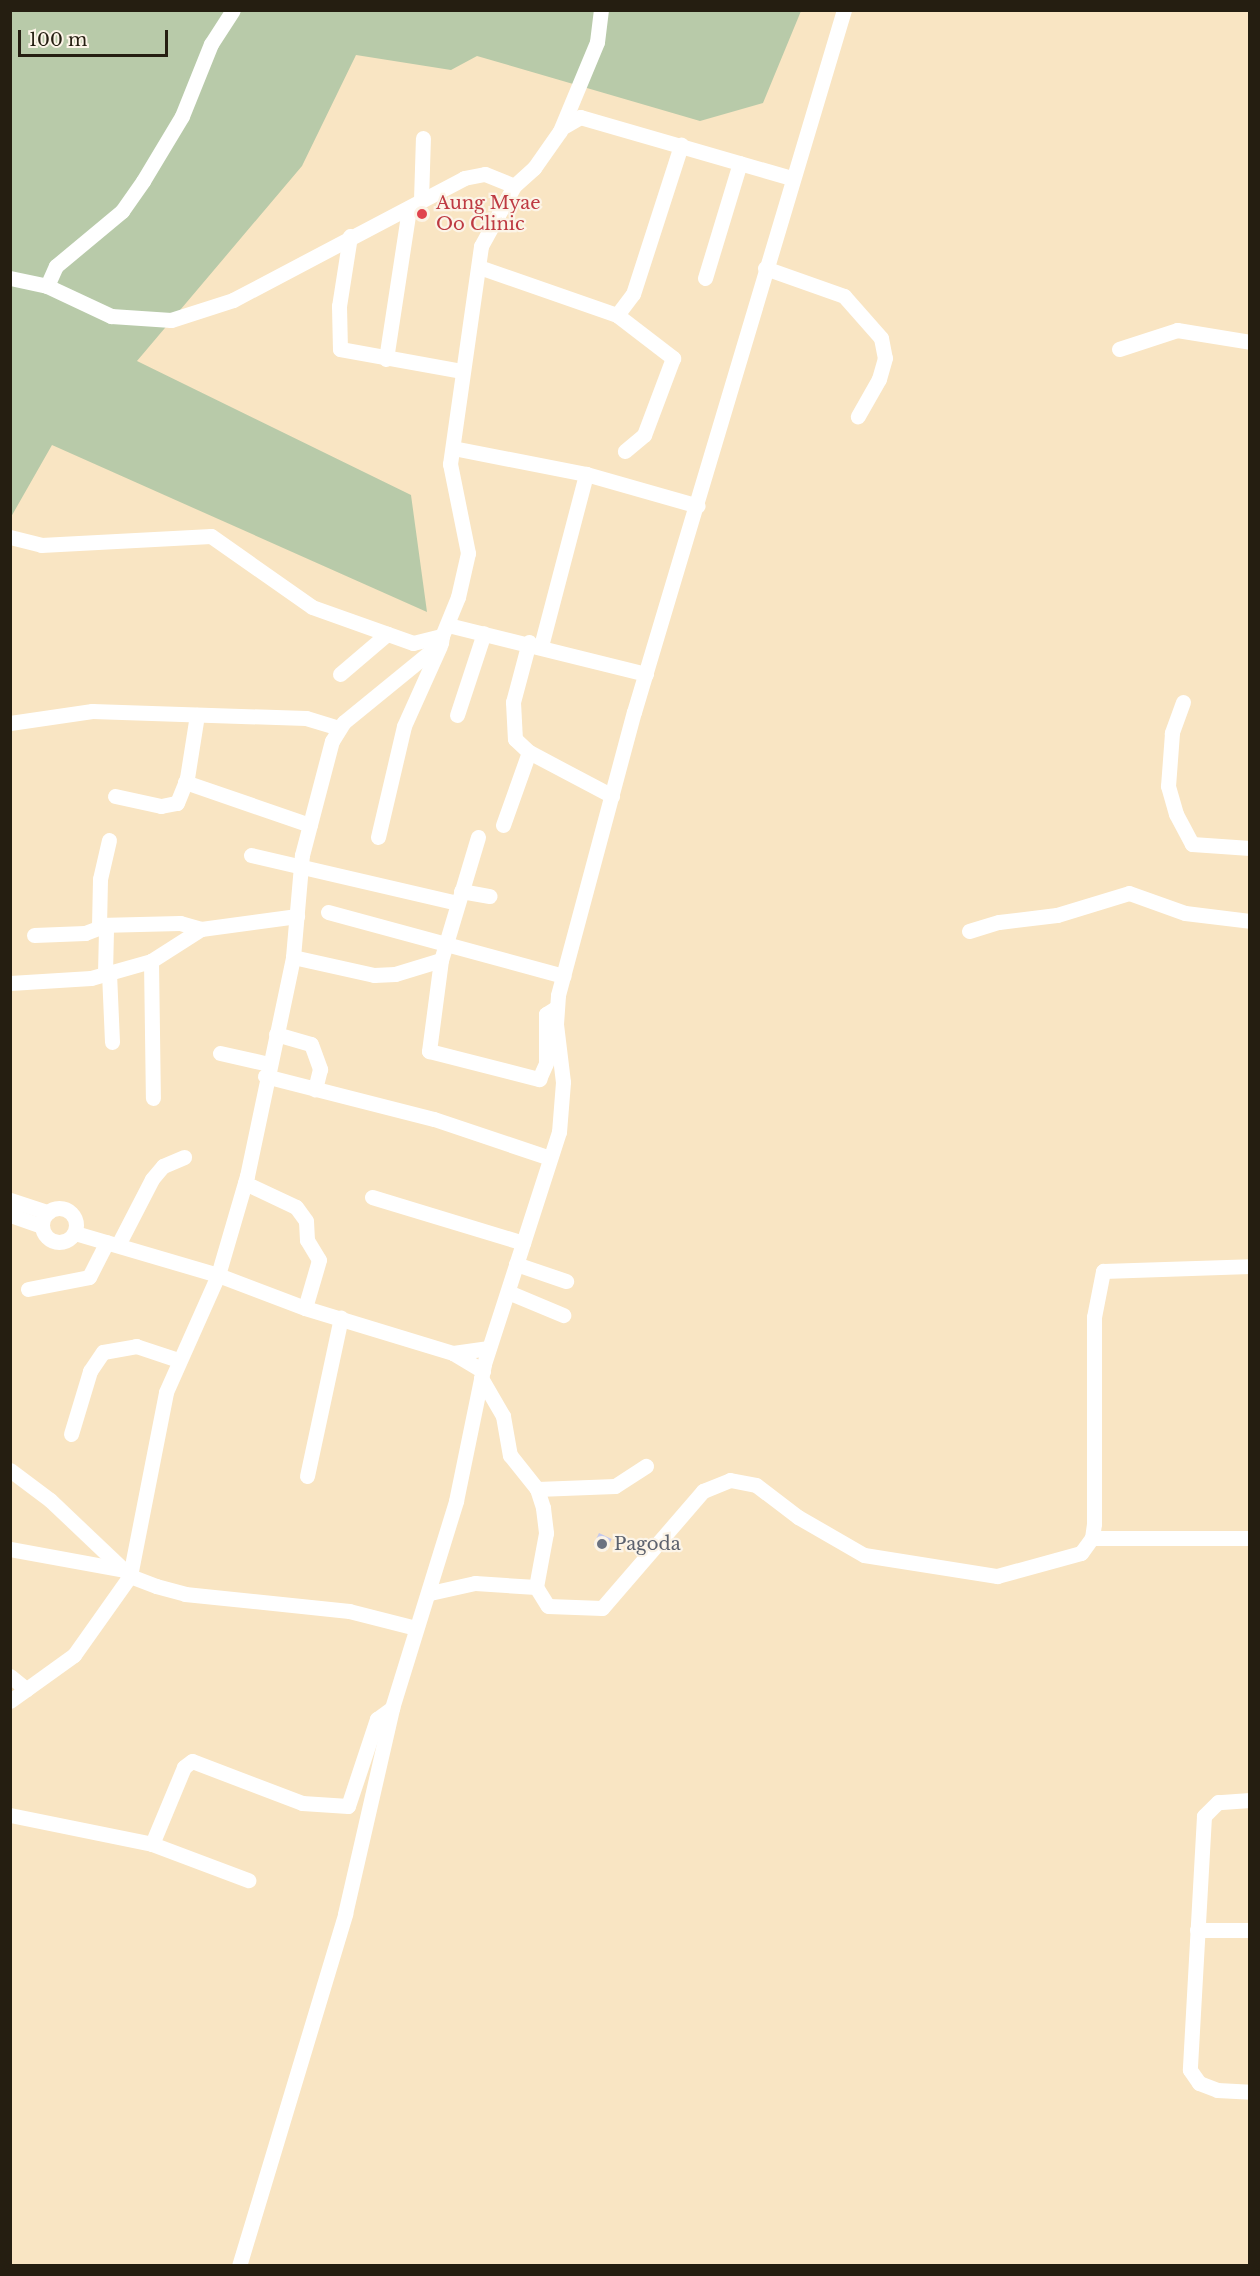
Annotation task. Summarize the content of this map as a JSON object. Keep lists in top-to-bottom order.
{
  "places": ["Aung Myae Oo Clinic", "Pagoda"],
  "scale_bar": "100 m"
}
